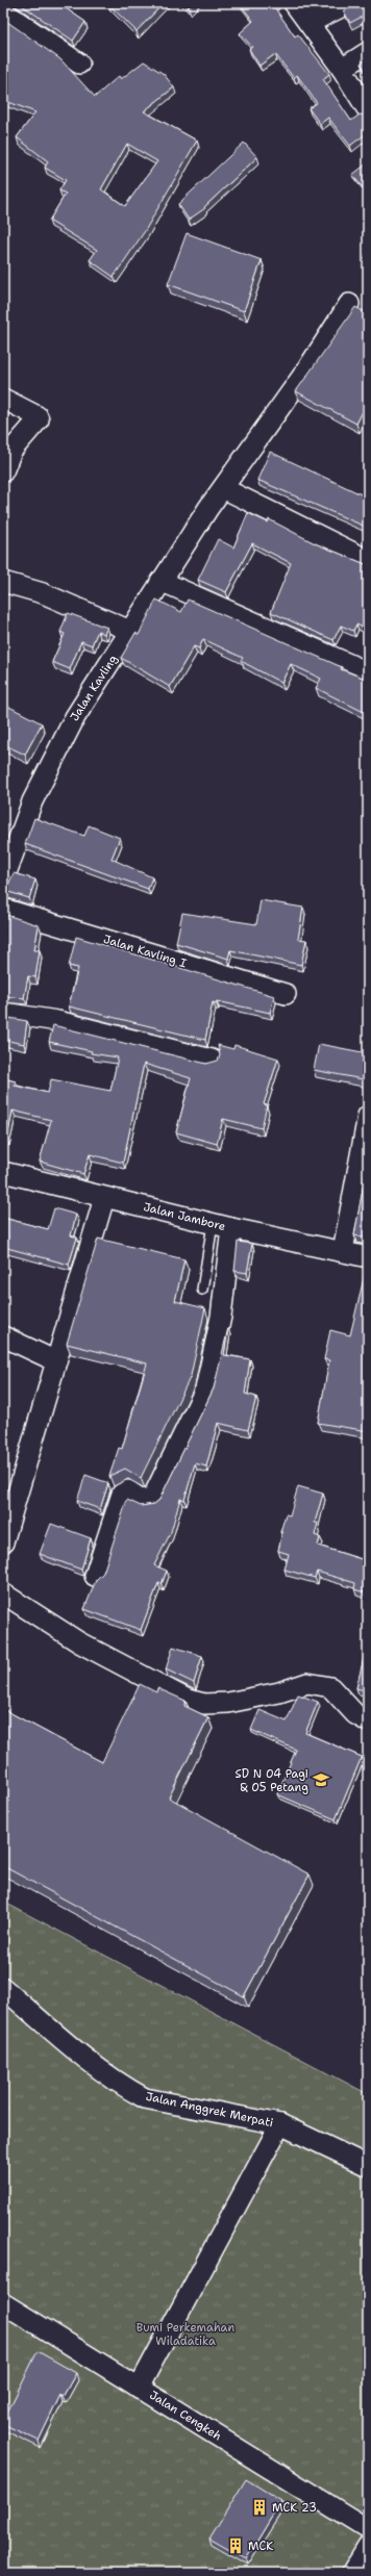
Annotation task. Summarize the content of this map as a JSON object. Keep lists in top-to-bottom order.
{
  "streets": {
    "street": [
      "Jalan Kavling",
      "Jalan Kavling I",
      "Jalan Jambore",
      "Jalan Anggrek Merpati",
      "Jalan Cengkeh"
    ]
  },
  "parks": ["Bumi Perkemahan Wiladatika"],
  "places": {
    "school or university": ["SD N 04 Pagi & 05 Petang"],
    "building": ["MCK 23", "MCK"]
  }
}
